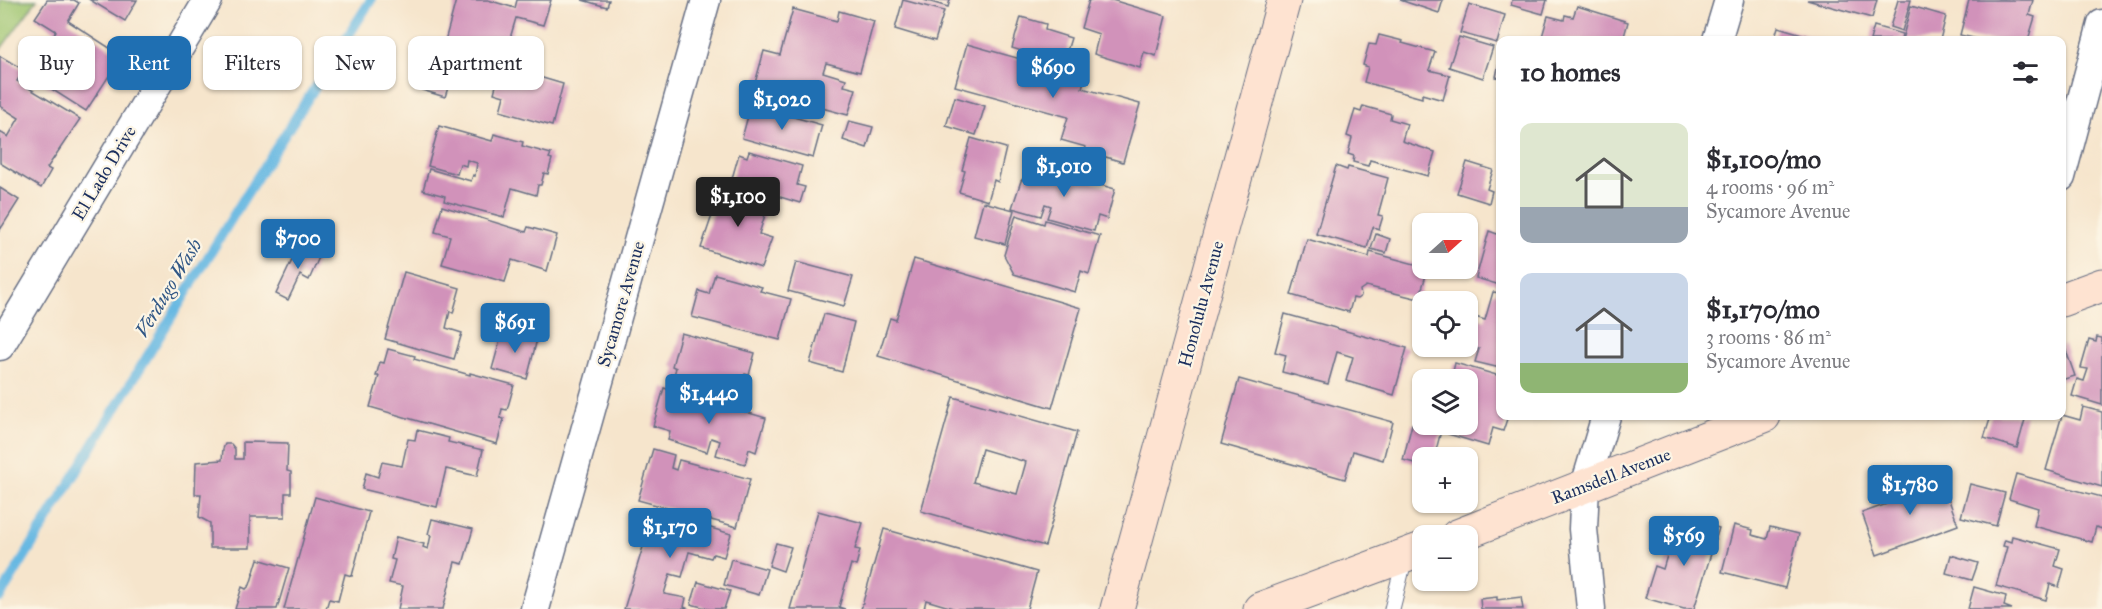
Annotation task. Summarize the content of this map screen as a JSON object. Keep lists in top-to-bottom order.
{
  "streets": {
    "street": [
      "El Lado Drive",
      "Sycamore Avenue",
      "Honolulu Avenue",
      "Ramsdell Avenue"
    ]
  },
  "water": ["Verdugo Wash"],
  "north": "right",
  "page": {
    "chip": [
      "Buy",
      "Rent",
      "Filters",
      "New",
      "Apartment"
    ],
    "heading": "10 homes",
    "price": [
      "$690",
      "$1,020",
      "$1,010",
      "$1,100",
      "$700",
      "$691",
      "$1,440",
      "$1,780",
      "$1,170",
      "$569"
    ],
    "list": [
      {
        "name": "$1,100/mo",
        "note": "4 rooms · 96 m² · Sycamore Avenue"
      },
      {
        "name": "$1,170/mo",
        "note": "3 rooms · 86 m² · Sycamore Avenue"
      }
    ],
    "map_buttons": ["+", "−"]
  }
}
